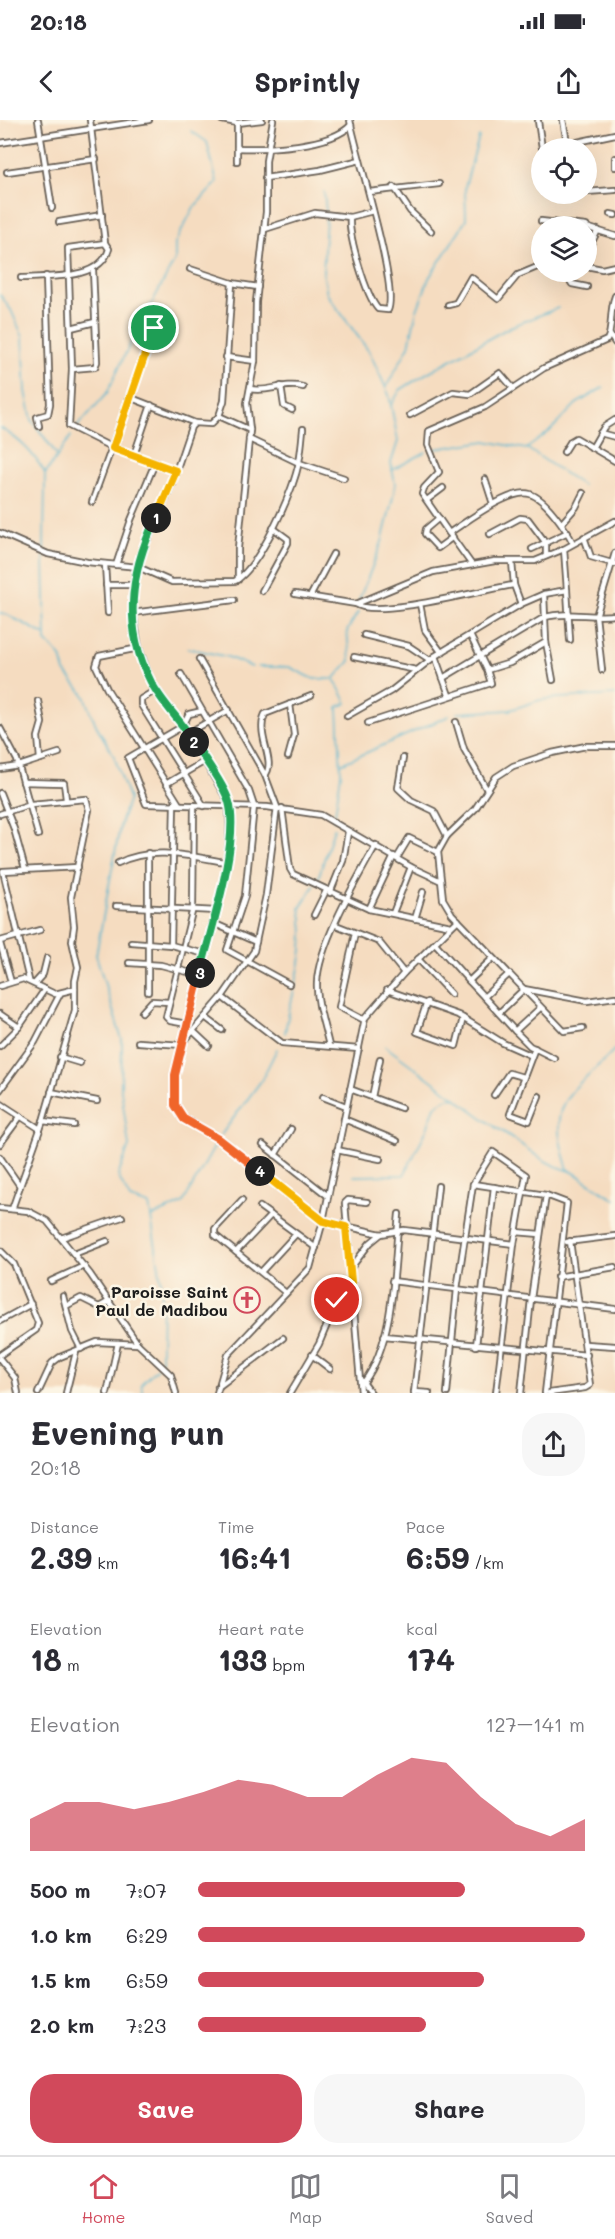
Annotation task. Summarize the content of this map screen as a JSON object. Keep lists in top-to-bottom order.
{
  "places": {
    "church": ["Paroisse Saint Paul de Madibou"]
  },
  "page": {
    "status": "20:18",
    "header": "Sprintly",
    "pins": [
      "1",
      "2",
      "3",
      "4"
    ],
    "heading": ["Evening run", "20:18"],
    "stats": [
      ["Distance", "2.39 km"],
      ["Time", "16:41"],
      ["Pace", "6:59 /km"],
      ["Elevation", "18 m"],
      ["Heart rate", "133 bpm"],
      ["kcal", "174"]
    ],
    "chart": ["Elevation", "127–141 m"],
    "list": [
      {
        "name": "500 m",
        "note": "7:07"
      },
      {
        "name": "1.0 km",
        "note": "6:29"
      },
      {
        "name": "1.5 km",
        "note": "6:59"
      },
      {
        "name": "2.0 km",
        "note": "7:23"
      }
    ],
    "buttons": ["Save", "Share"],
    "tabs": ["Home", "Map", "Saved"]
  }
}
